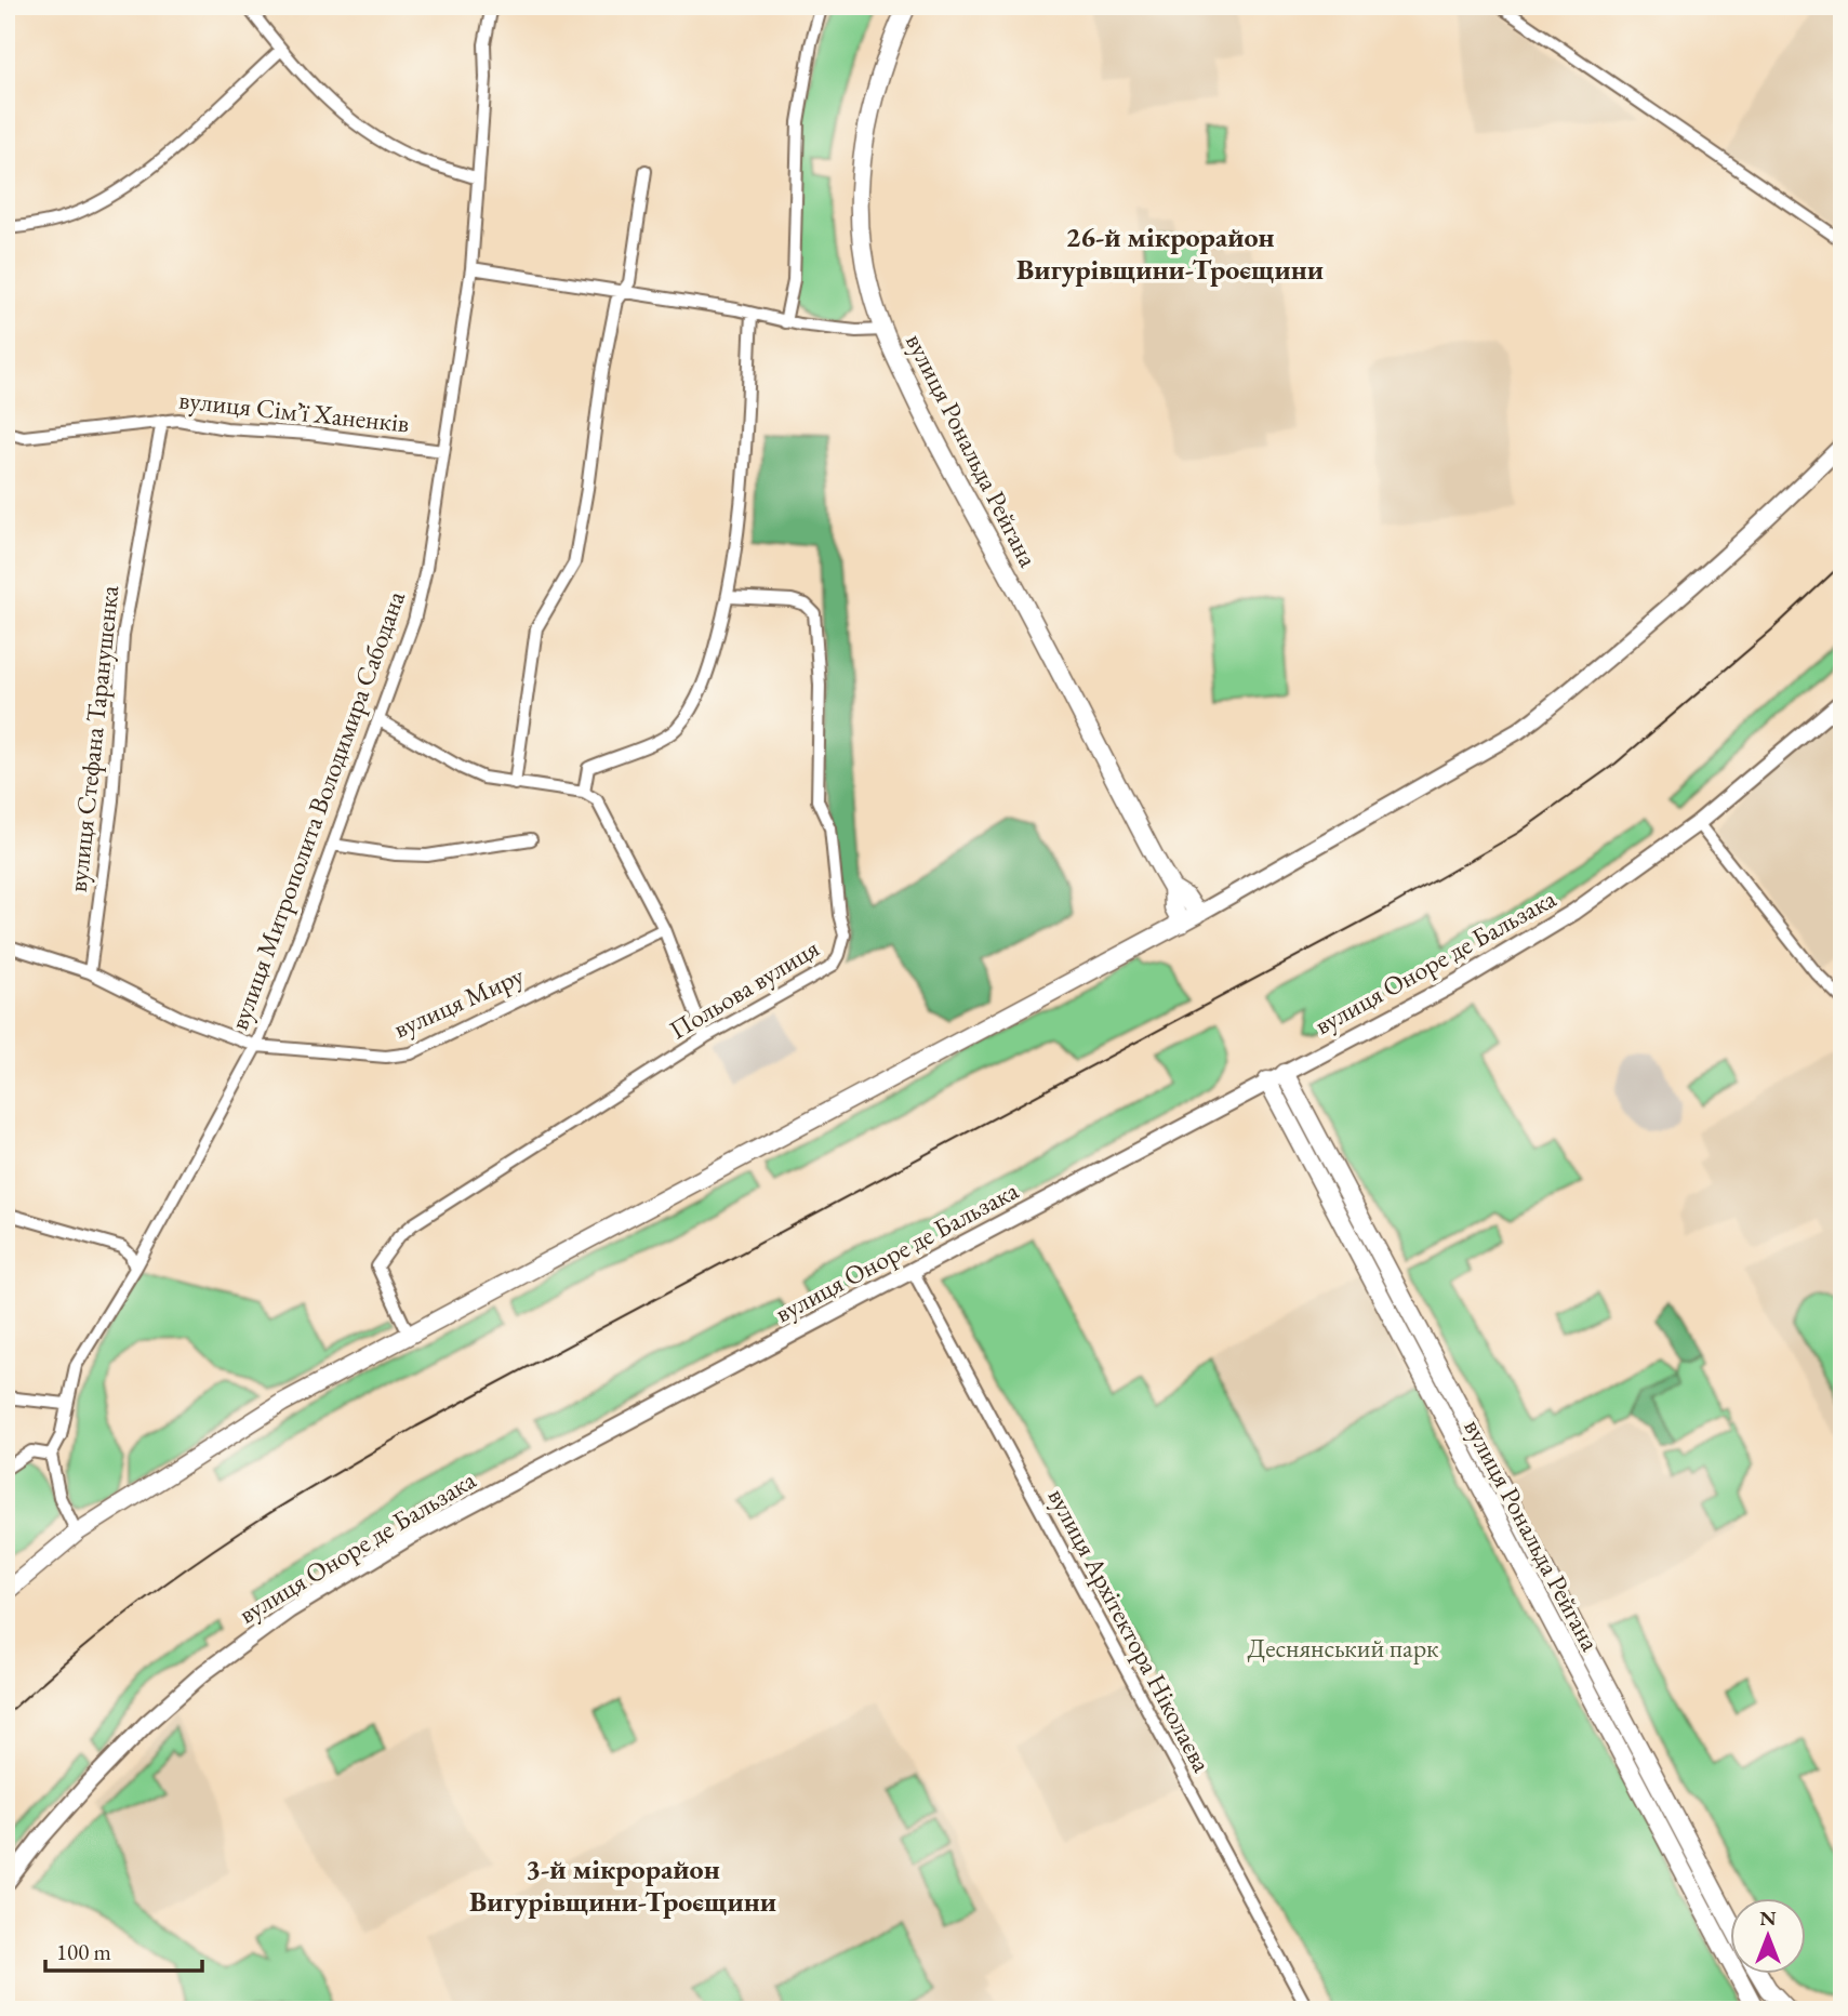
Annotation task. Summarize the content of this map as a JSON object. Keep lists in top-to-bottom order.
{
  "streets": {
    "main road": ["вулиця Рональда Рейгана"],
    "street": [
      "вулиця Сімʼї Ханенків",
      "вулиця Стефана Таранушенка",
      "вулиця Митрополита Володимира Сабодана",
      "вулиця Оноре де Бальзака",
      "Польова вулиця",
      "вулиця Миру",
      "вулиця Архітектора Ніколаєва"
    ]
  },
  "crossings": [
    ["вулиця Сімʼї Ханенків", "вулиця Стефана Таранушенка"],
    ["вулиця Сімʼї Ханенків", "вулиця Митрополита Володимира Сабодана"],
    ["вулиця Рональда Рейгана", "вулиця Оноре де Бальзака"],
    ["вулиця Стефана Таранушенка", "вулиця Миру"],
    ["вулиця Митрополита Володимира Сабодана", "вулиця Миру"],
    ["вулиця Оноре де Бальзака", "вулиця Архітектора Ніколаєва"]
  ],
  "districts": ["26-й мікрорайон Вигурівщини-Троєщини", "3-й мікрорайон Вигурівщини-Троєщини"],
  "parks": ["Деснянський парк"],
  "scale_bar": "100 m",
  "north": "top"
}
